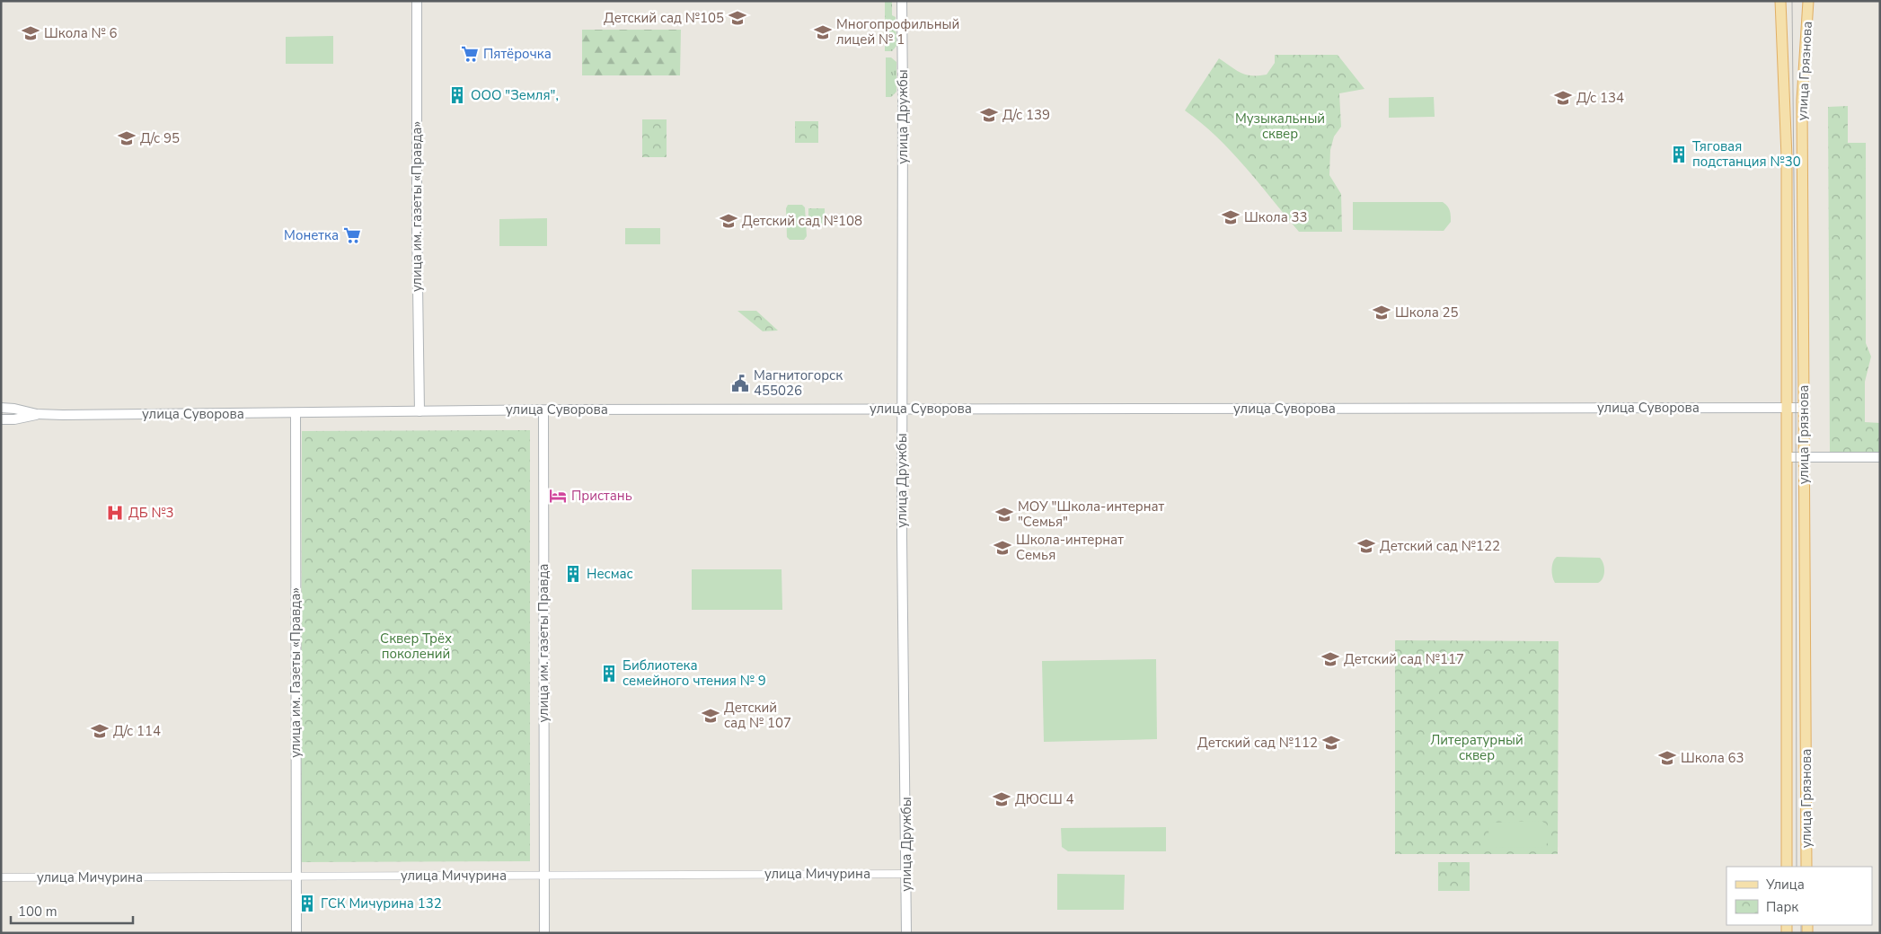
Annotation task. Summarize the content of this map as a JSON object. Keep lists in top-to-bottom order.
{
  "streets": {
    "main road": ["улица Грязнова"],
    "street": [
      "улица Дружбы",
      "улица им. газеты «Правда»",
      "улица Суворова",
      "улица им. газеты Правда",
      "улица им. Газеты «Правда»",
      "улица Мичурина"
    ]
  },
  "crossings": [
    ["улица Грязнова", "улица Суворова"],
    ["улица Дружбы", "улица Суворова"],
    ["улица Дружбы", "улица Мичурина"],
    ["улица им. газеты «Правда»", "улица Суворова"],
    ["улица Суворова", "улица им. газеты Правда"],
    ["улица Суворова", "улица им. Газеты «Правда»"],
    ["улица им. газеты Правда", "улица Мичурина"],
    ["улица им. Газеты «Правда»", "улица Мичурина"]
  ],
  "parks": ["Музыкальный сквер", "Сквер Трёх поколений", "Литературный сквер"],
  "places": {
    "school or university": [
      "Детский сад №105",
      "Многопрофильный лицей № 1",
      "Школа № 6",
      "Д/с 134",
      "Д/с 139",
      "Д/с 95",
      "Школа 33",
      "Детский сад №108",
      "Школа 25",
      "МОУ \"Школа-интернат \"Семья\"",
      "Детский сад №122",
      "Школа-интернат Семья",
      "Детский сад №117",
      "Детский сад № 107",
      "Д/с 114",
      "Детский сад №112",
      "Школа 63",
      "ДЮСШ 4"
    ],
    "supermarket": ["Пятёрочка", "Монетка"],
    "building": [
      "ООО \"Земля\",",
      "Тяговая подстанция №30",
      "Несмас",
      "Библиотека семейного чтения № 9",
      "ГСК Мичурина 132"
    ],
    "public building": ["Магнитогорск 455026"],
    "hotel": ["Пристань"],
    "hospital": ["ДБ №3"]
  },
  "legend": ["Улица", "Парк"],
  "scale_bar": "100 m"
}
